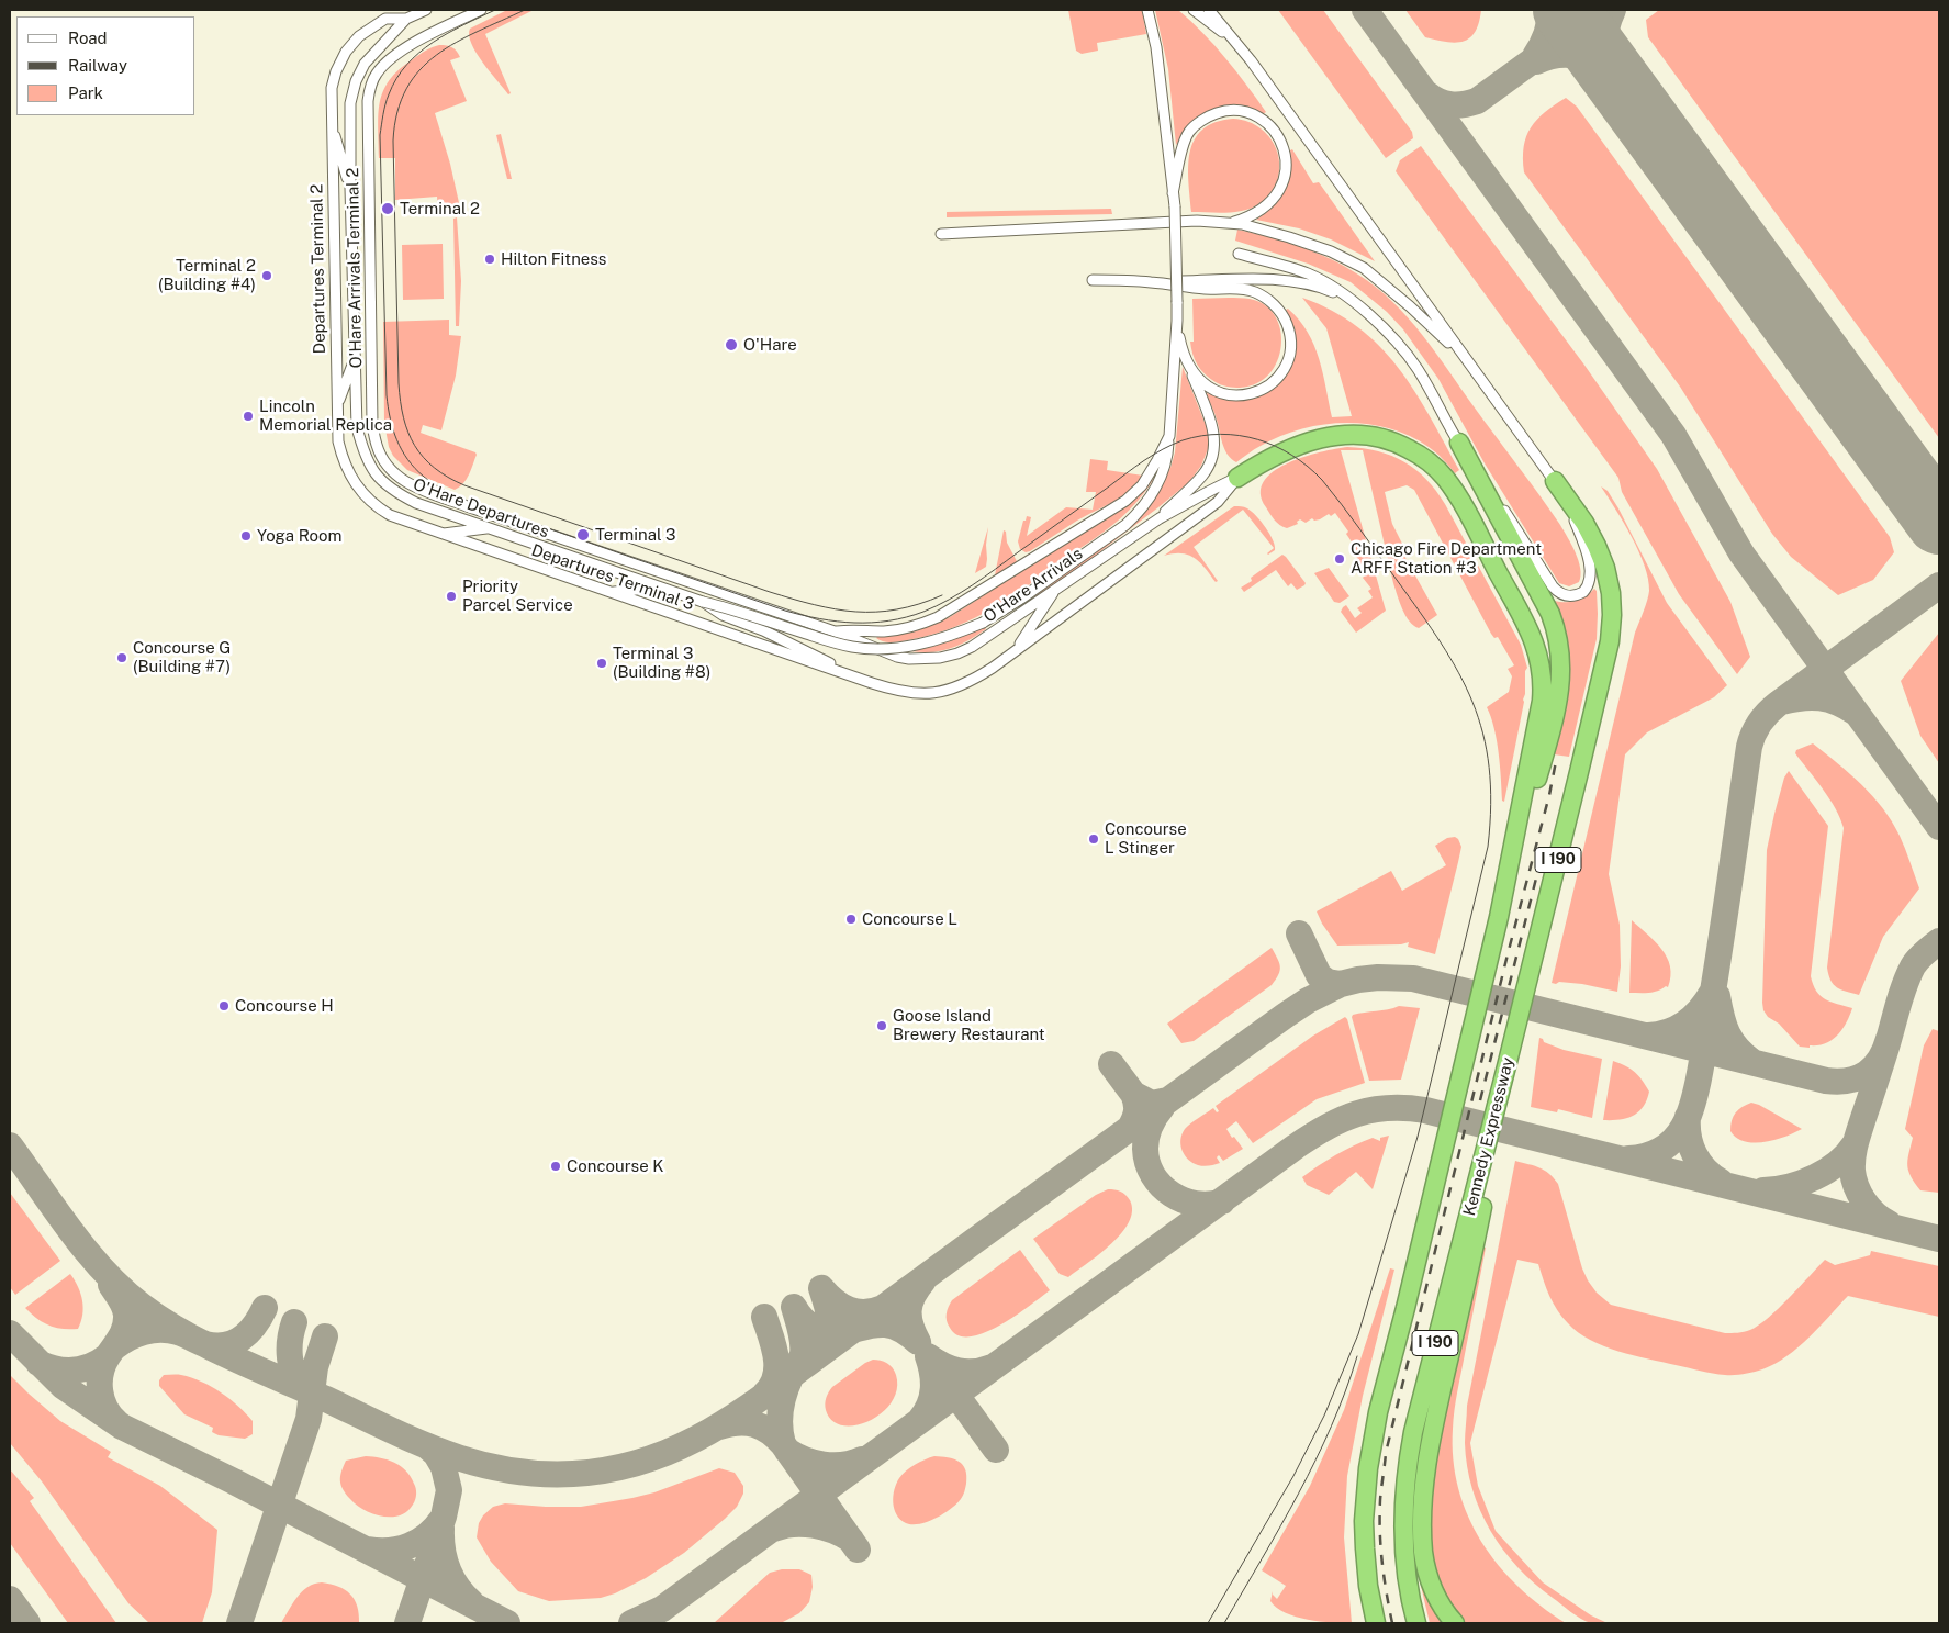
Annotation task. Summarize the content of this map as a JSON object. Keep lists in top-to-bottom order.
{
  "streets": {
    "highway": ["I 190", "Kennedy Expressway"],
    "street": [
      "O'Hare Arrivals Terminal 2",
      "Departures Terminal 2",
      "O'Hare Departures",
      "Departures Terminal 3",
      "O'Hare Arrivals"
    ]
  },
  "crossings": [
    ["O'Hare Arrivals Terminal 2", "O'Hare Arrivals"],
    ["Departures Terminal 2", "O'Hare Departures"],
    ["Departures Terminal 2", "Departures Terminal 3"],
    ["O'Hare Departures", "Departures Terminal 3"]
  ],
  "places": [
    "Terminal 2",
    "Hilton Fitness",
    "Terminal 2 (Building #4)",
    "O'Hare",
    "Lincoln Memorial Replica",
    "Terminal 3",
    "Yoga Room",
    "Chicago Fire Department ARFF Station #3",
    "Priority Parcel Service",
    "Concourse G (Building #7)",
    "Terminal 3 (Building #8)",
    "Concourse L Stinger",
    "Concourse L",
    "Concourse H",
    "Goose Island Brewery Restaurant",
    "Concourse K"
  ],
  "legend": ["Road", "Railway", "Park"]
}
